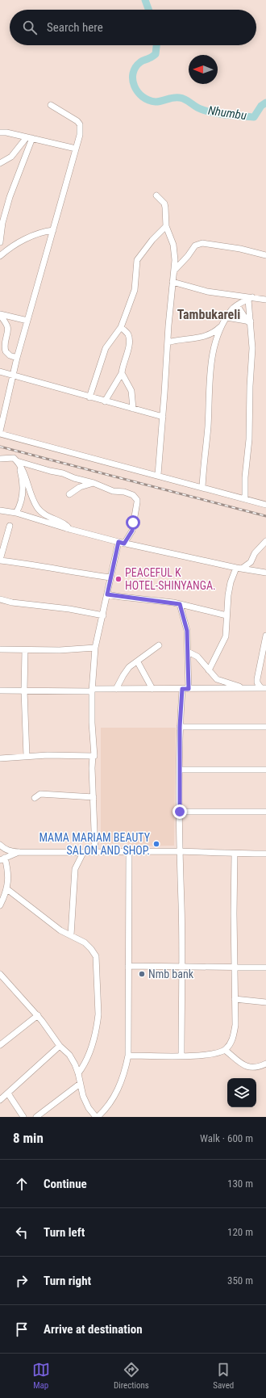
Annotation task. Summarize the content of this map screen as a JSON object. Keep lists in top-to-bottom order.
{
  "districts": ["Tambukareli"],
  "water": ["Nhumbu"],
  "places": ["PEACEFUL K HOTEL-SHINYANGA.", "MAMA MARIAM BEAUTY SALON AND SHOP.", "Nmb bank"],
  "north": "left",
  "page": {
    "search": "Search here",
    "heading": ["8 min", "Walk · 600 m"],
    "list": [
      ["Continue", "130 m"],
      ["Turn left", "120 m"],
      ["Turn right", "350 m"],
      "Arrive at destination"
    ],
    "nav": ["Map", "Directions", "Saved"]
  }
}
